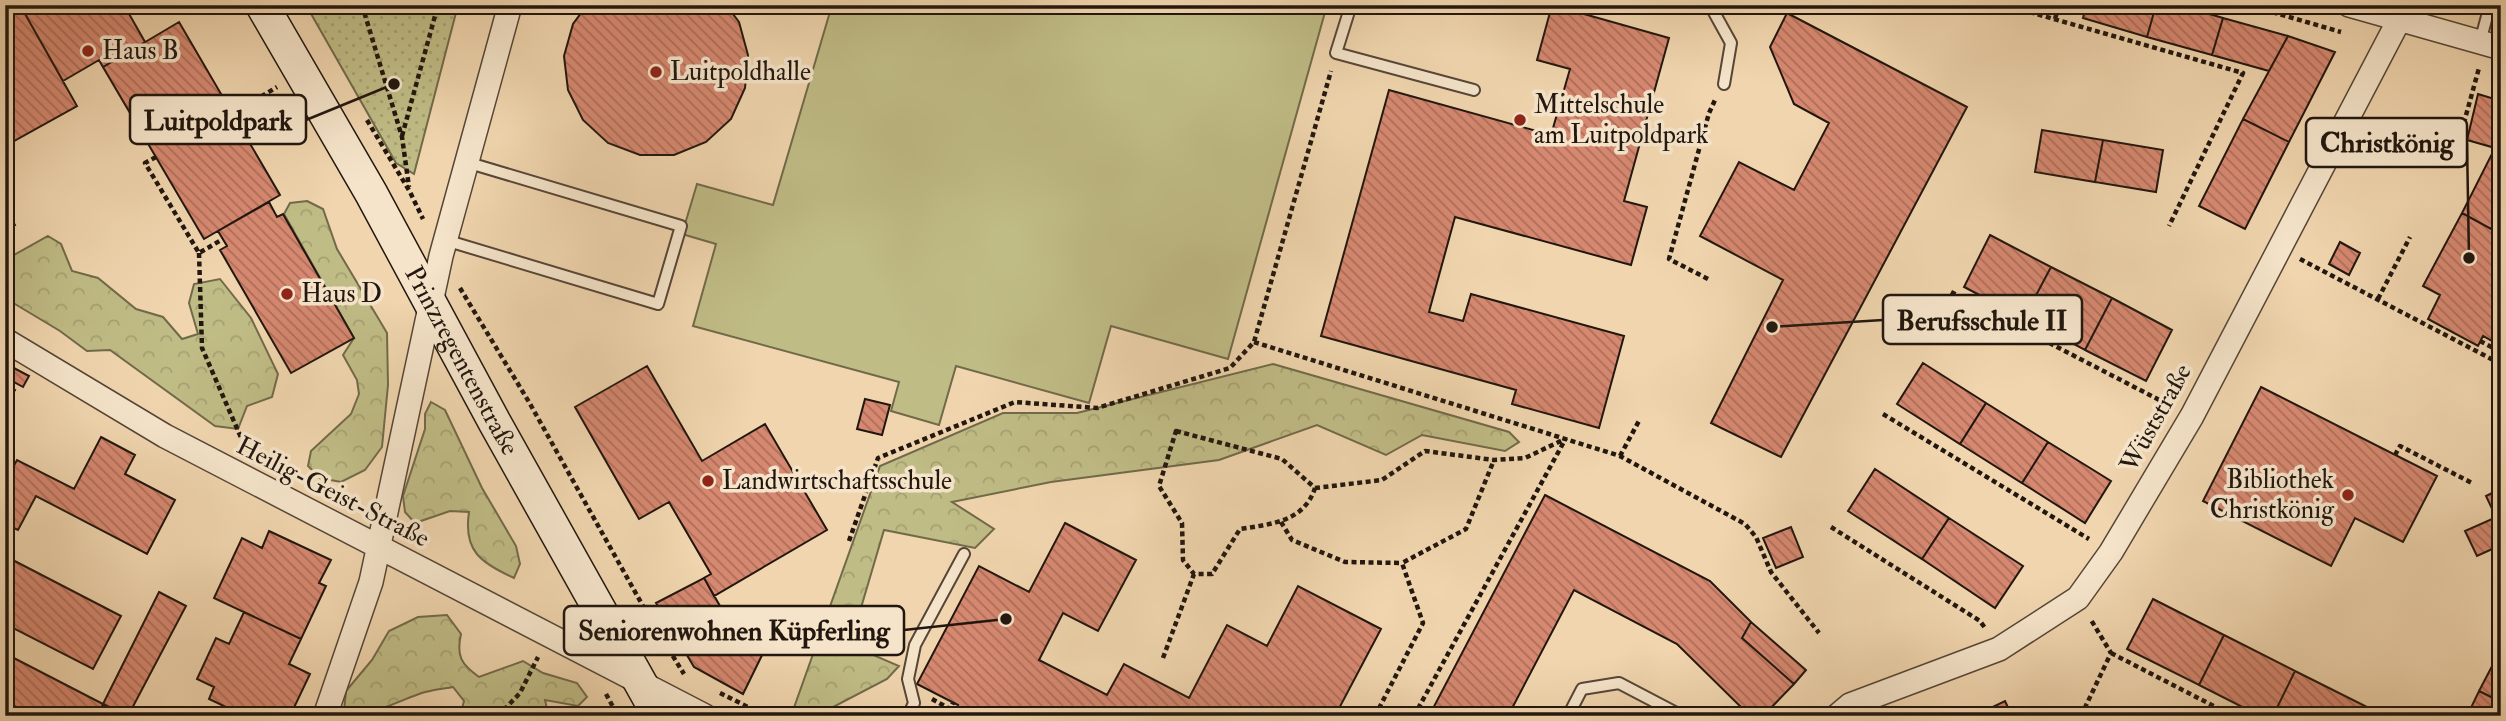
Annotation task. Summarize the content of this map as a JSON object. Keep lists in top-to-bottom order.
{
  "streets": {
    "main road": ["Prinzregentenstraße"],
    "street": ["Wüststraße", "Heilig-Geist-Straße"]
  },
  "crossings": [
    ["Prinzregentenstraße", "Heilig-Geist-Straße"]
  ],
  "places": [
    "Haus B",
    "Luitpoldhalle",
    "Luitpoldpark",
    "Mittelschule am Luitpoldpark",
    "Christkönig",
    "Haus D",
    "Berufsschule II",
    "Landwirtschaftsschule",
    "Bibliothek Christkönig",
    "Seniorenwohnen Küpferling"
  ]
}
